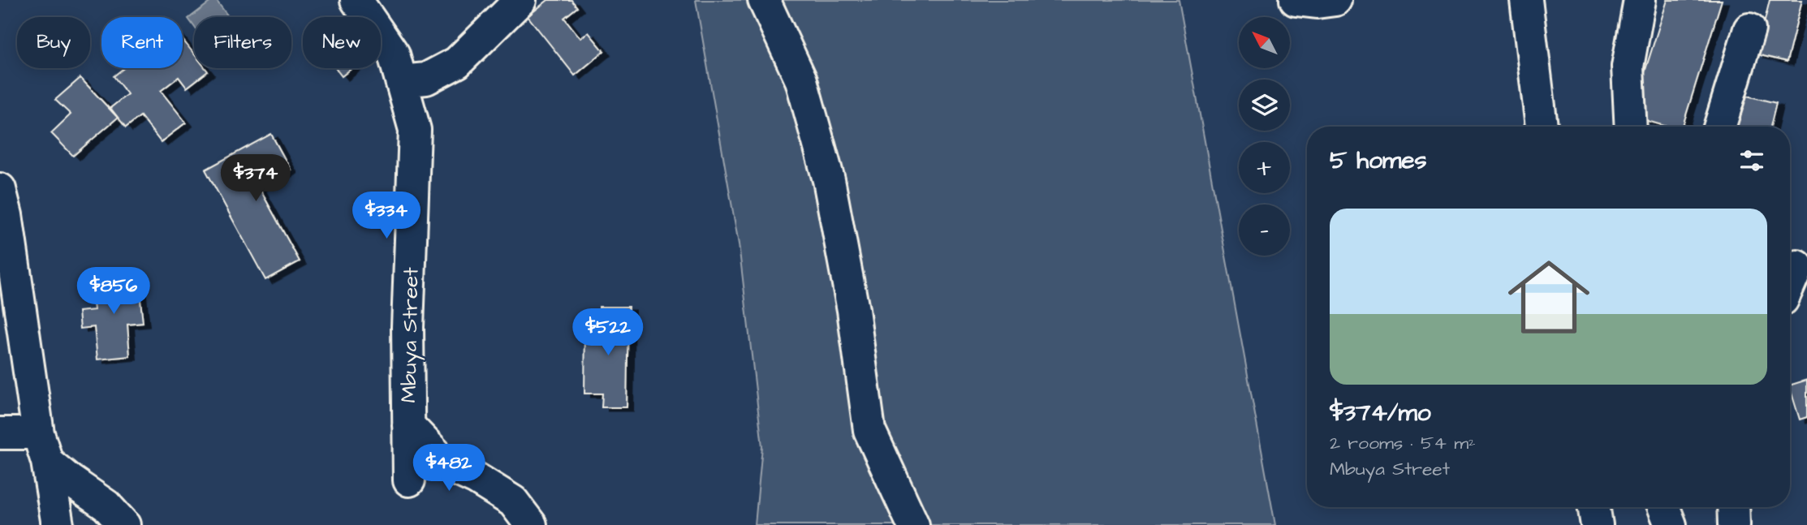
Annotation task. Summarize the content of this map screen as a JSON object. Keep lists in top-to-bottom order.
{
  "streets": {
    "street": ["Mbuya Street"]
  },
  "north": "top left",
  "page": {
    "map_buttons": ["+", "−"],
    "chip": [
      "Buy",
      "Rent",
      "Filters",
      "New"
    ],
    "heading": "5 homes",
    "price": [
      "$374",
      "$334",
      "$856",
      "$522",
      "$482"
    ],
    "list": [
      {
        "name": "$374/mo",
        "note": "2 rooms · 54 m² · Mbuya Street"
      }
    ]
  }
}
